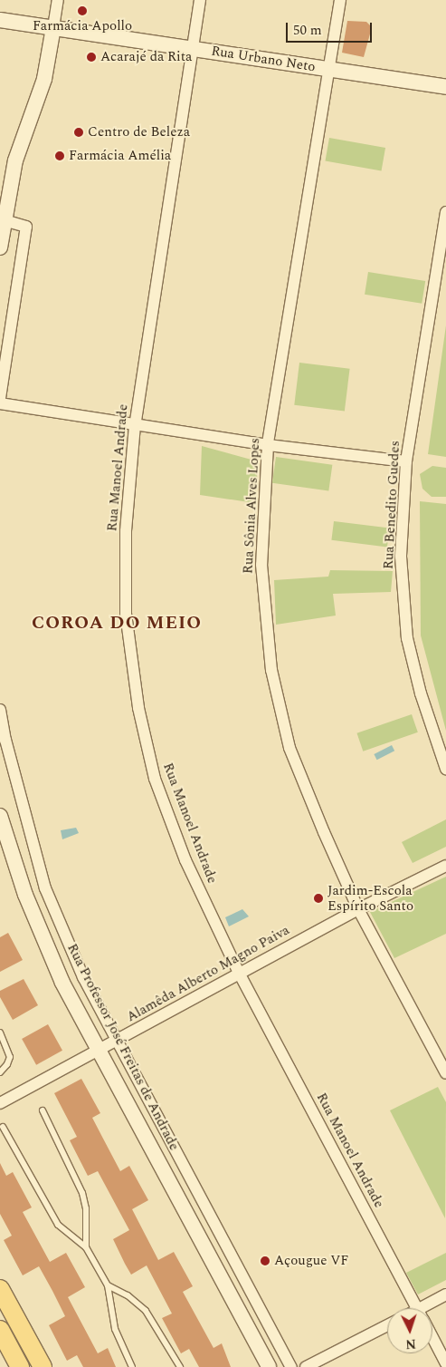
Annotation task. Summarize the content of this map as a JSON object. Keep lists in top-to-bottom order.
{
  "streets": {
    "street": [
      "Rua Urbano Neto",
      "Rua Manoel Andrade",
      "Rua Benedito Guedes",
      "Rua Sônia Alves Lopes",
      "Alamêda Alberto Magno Paiva",
      "Rua Professor José Freitas de Andrade"
    ]
  },
  "crossings": [
    ["Rua Urbano Neto", "Rua Manoel Andrade"],
    ["Rua Urbano Neto", "Rua Sônia Alves Lopes"],
    ["Rua Manoel Andrade", "Alamêda Alberto Magno Paiva"],
    ["Rua Sônia Alves Lopes", "Alamêda Alberto Magno Paiva"],
    ["Alamêda Alberto Magno Paiva", "Rua Professor José Freitas de Andrade"]
  ],
  "districts": ["COROA DO MEIO"],
  "places": [
    "Farmácia Apollo",
    "Acarajé da Rita",
    "Centro de Beleza",
    "Farmácia Amélia",
    "Jardim-Escola Espírito Santo",
    "Açougue VF"
  ],
  "scale_bar": "50 m",
  "north": "bottom"
}
